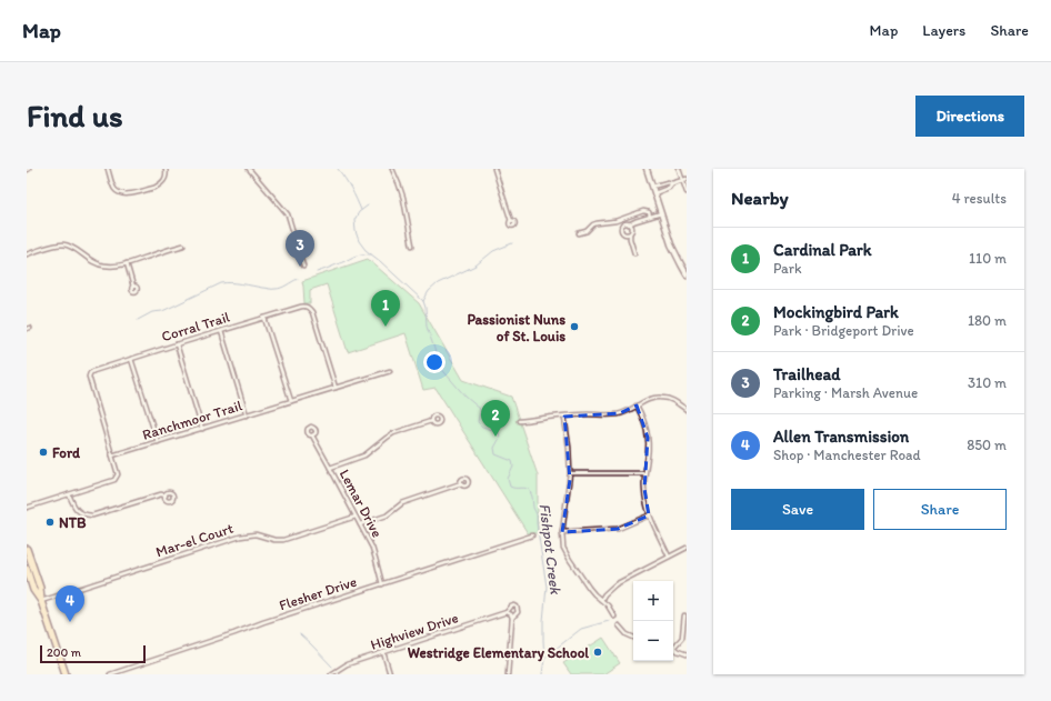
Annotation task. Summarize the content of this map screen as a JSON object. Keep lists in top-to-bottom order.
{
  "streets": {
    "street": [
      "Corral Trail",
      "Ranchmoor Trail",
      "Lemar Drive",
      "Mar-el Court",
      "Flesher Drive",
      "Highview Drive"
    ]
  },
  "crossings": [
    ["Corral Trail", "Ranchmoor Trail"],
    ["Lemar Drive", "Mar-el Court"],
    ["Lemar Drive", "Flesher Drive"]
  ],
  "water": ["Fishpot Creek"],
  "places": [
    "Passionist Nuns of St. Louis",
    "Ford",
    "NTB",
    "Westridge Elementary School"
  ],
  "scale_bar": "200 m",
  "page": {
    "header": "Map",
    "nav": ["Map", "Layers", "Share"],
    "buttons": [
      "Directions",
      ["Save", "Share"]
    ],
    "title": "Find us",
    "heading": ["Nearby", "4 results"],
    "list": [
      {
        "mark": "1",
        "name": "Cardinal Park",
        "note": "Park",
        "value": "110 m"
      },
      {
        "mark": "2",
        "name": "Mockingbird Park",
        "note": "Park · Bridgeport Drive",
        "value": "180 m"
      },
      {
        "mark": "3",
        "name": "Trailhead",
        "note": "Parking · Marsh Avenue",
        "value": "310 m"
      },
      {
        "mark": "4",
        "name": "Allen Transmission",
        "note": "Shop · Manchester Road",
        "value": "850 m"
      }
    ],
    "pins": [
      "3",
      "1",
      "2",
      "4"
    ],
    "map_buttons": ["+", "−"],
    "scale": "200 m"
  }
}
